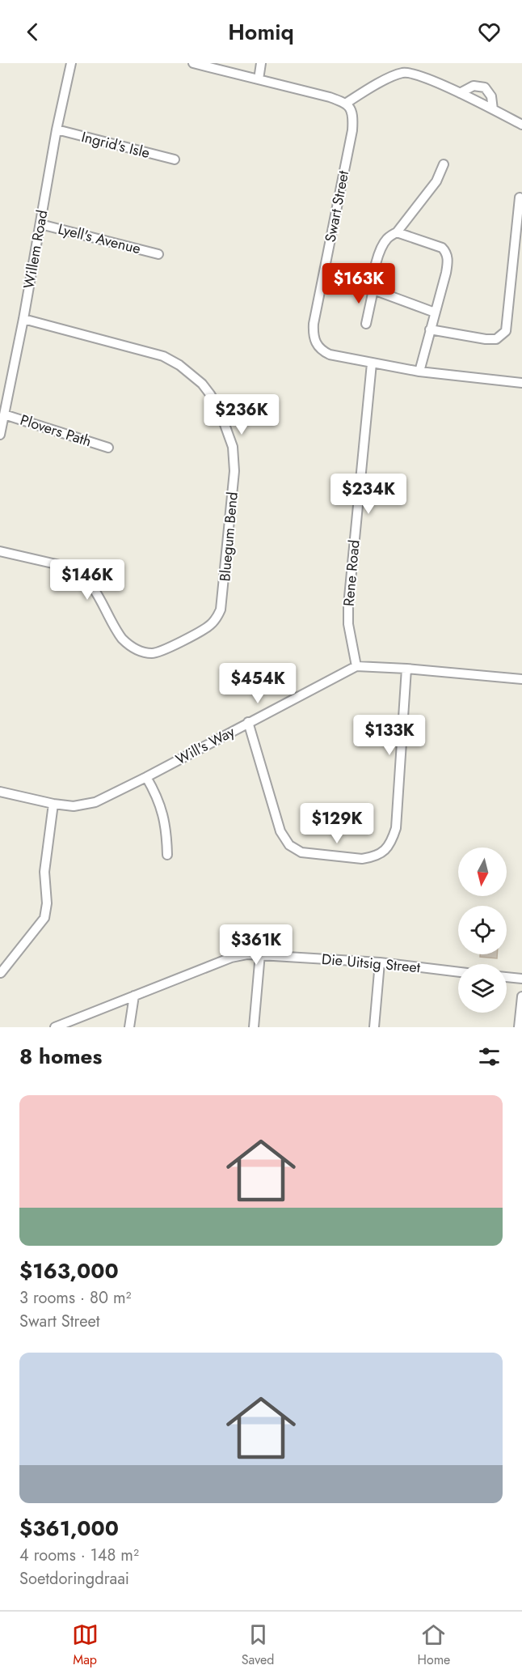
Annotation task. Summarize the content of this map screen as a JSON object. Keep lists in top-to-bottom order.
{
  "streets": {
    "street": [
      "Ingrid's Isle",
      "Swart Street",
      "Lyell's Avenue",
      "Willem Road",
      "Plovers Path",
      "Bluegum Bend",
      "Rene Road",
      "Will's Way",
      "Die Uitsig Street"
    ]
  },
  "crossings": [
    ["Ingrid's Isle", "Willem Road"],
    ["Swart Street", "Rene Road"],
    ["Lyell's Avenue", "Willem Road"],
    ["Willem Road", "Plovers Path"],
    ["Willem Road", "Bluegum Bend"],
    ["Rene Road", "Will's Way"]
  ],
  "north": "bottom",
  "page": {
    "header": "Homiq",
    "price": [
      "$163K",
      "$236K",
      "$234K",
      "$146K",
      "$454K",
      "$133K",
      "$129K",
      "$361K"
    ],
    "heading": "8 homes",
    "list": [
      {
        "name": "$163,000",
        "note": "3 rooms · 80 m² · Swart Street"
      },
      {
        "name": "$361,000",
        "note": "4 rooms · 148 m² · Soetdoringdraai"
      }
    ],
    "tabs": ["Map", "Saved", "Home"]
  }
}
